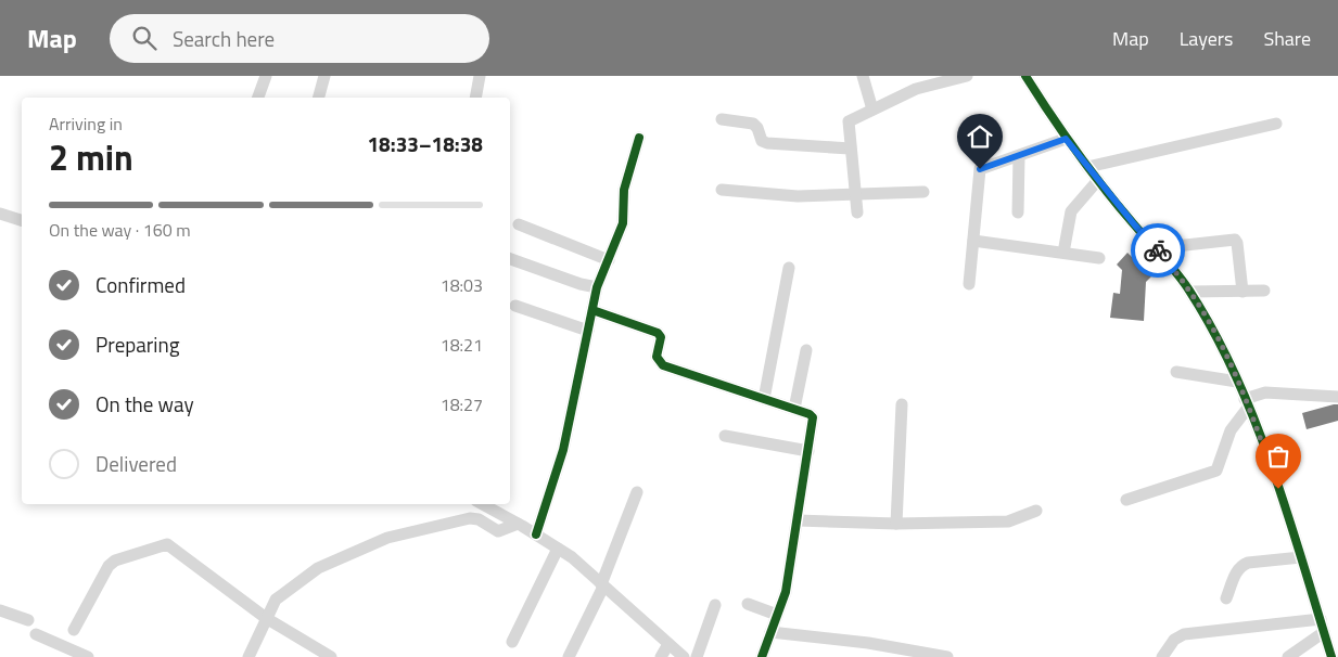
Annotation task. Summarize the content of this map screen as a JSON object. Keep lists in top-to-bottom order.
{
  "page": {
    "header": "Map",
    "search": "Search here",
    "nav": ["Map", "Layers", "Share"],
    "heading": ["2 min", "Arriving in", "18:33–18:38"],
    "bar": "On the way · 160 m",
    "list": [
      ["Confirmed", "18:03"],
      ["Preparing", "18:21"],
      ["On the way", "18:27"],
      "Delivered"
    ]
  }
}
